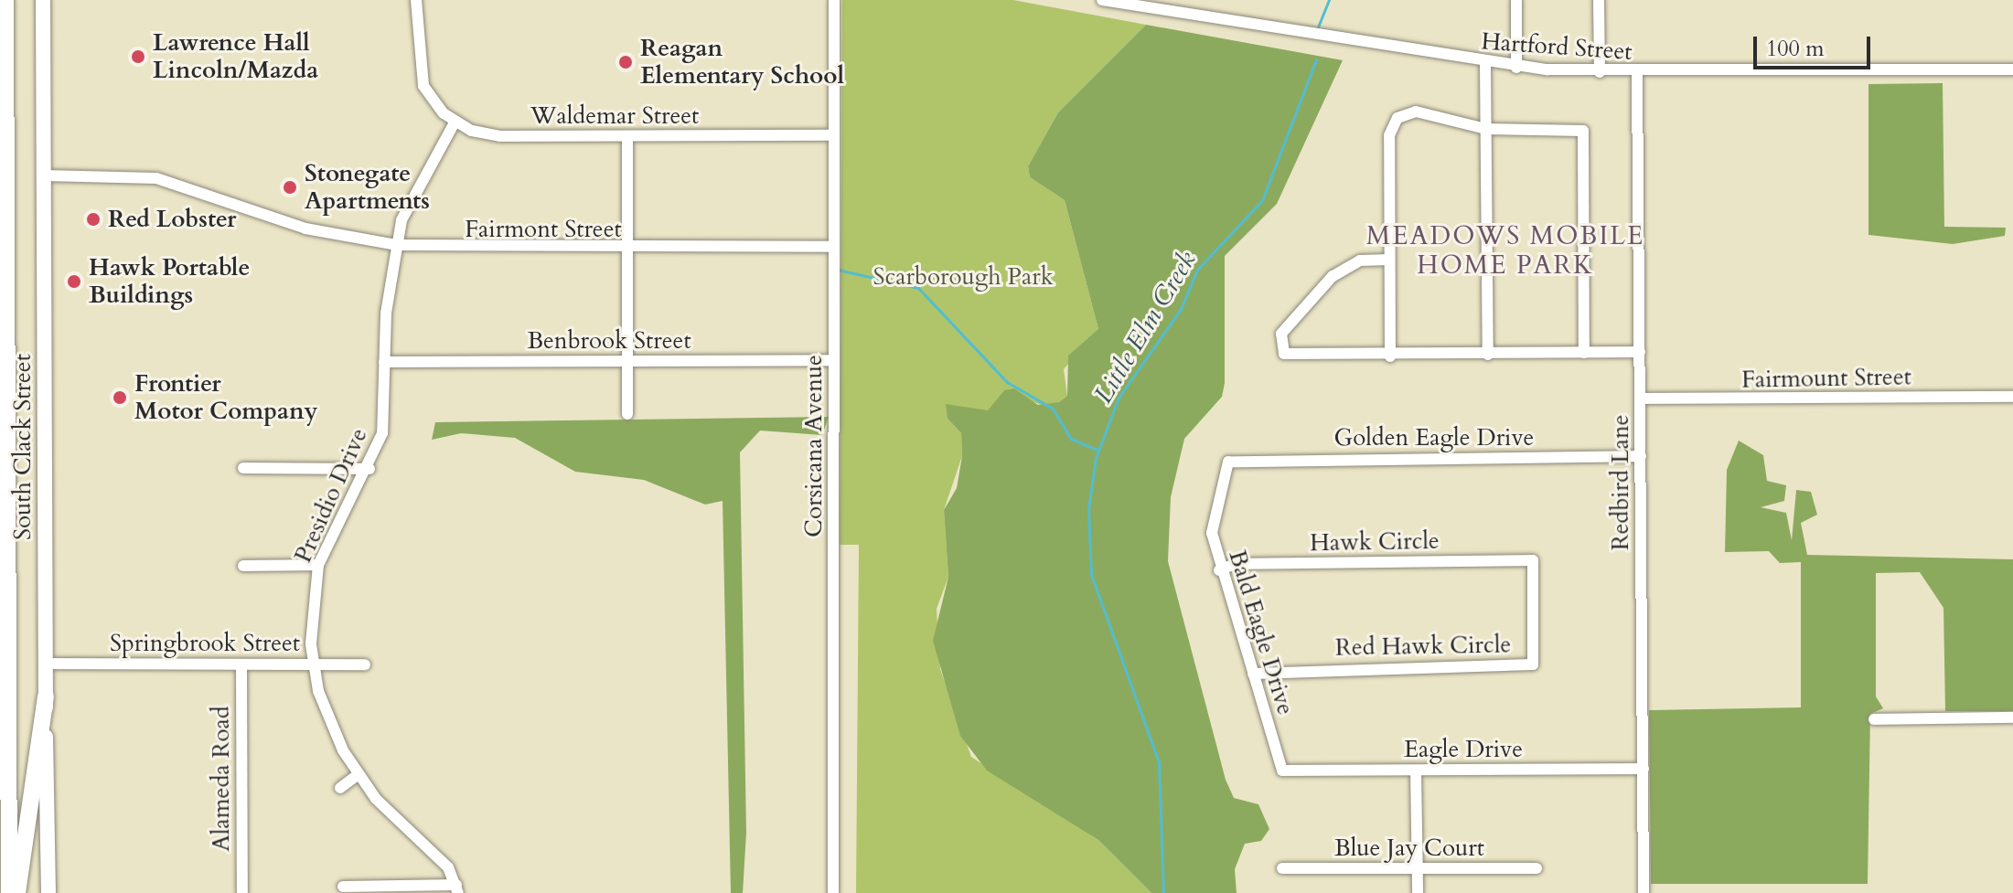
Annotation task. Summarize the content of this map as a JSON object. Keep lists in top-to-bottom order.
{
  "streets": {
    "main road": ["South Clack Street"],
    "street": [
      "Hartford Street",
      "Waldemar Street",
      "Fairmont Street",
      "Benbrook Street",
      "Fairmount Street",
      "Golden Eagle Drive",
      "Corsicana Avenue",
      "Redbird Lane",
      "Presidio Drive",
      "Hawk Circle",
      "Bald Eagle Drive",
      "Springbrook Street",
      "Red Hawk Circle",
      "Eagle Drive",
      "Alameda Road",
      "Blue Jay Court"
    ]
  },
  "crossings": [
    ["Hartford Street", "Redbird Lane"],
    ["Waldemar Street", "Corsicana Avenue"],
    ["Waldemar Street", "Presidio Drive"],
    ["Fairmont Street", "Corsicana Avenue"],
    ["Fairmont Street", "South Clack Street"],
    ["Fairmont Street", "Presidio Drive"],
    ["Benbrook Street", "Corsicana Avenue"],
    ["Benbrook Street", "Presidio Drive"],
    ["Fairmount Street", "Redbird Lane"],
    ["Golden Eagle Drive", "Redbird Lane"],
    ["Golden Eagle Drive", "Bald Eagle Drive"],
    ["South Clack Street", "Springbrook Street"],
    ["Redbird Lane", "Eagle Drive"],
    ["Presidio Drive", "Springbrook Street"],
    ["Hawk Circle", "Bald Eagle Drive"],
    ["Hawk Circle", "Red Hawk Circle"],
    ["Bald Eagle Drive", "Red Hawk Circle"],
    ["Bald Eagle Drive", "Eagle Drive"],
    ["Springbrook Street", "Alameda Road"]
  ],
  "districts": ["MEADOWS MOBILE HOME PARK"],
  "water": ["Little Elm Creek"],
  "parks": ["Scarborough Park"],
  "places": [
    "Lawrence Hall Lincoln/Mazda",
    "Reagan Elementary School",
    "Stonegate Apartments",
    "Red Lobster",
    "Hawk Portable Buildings",
    "Frontier Motor Company"
  ],
  "scale_bar": "100 m"
}
